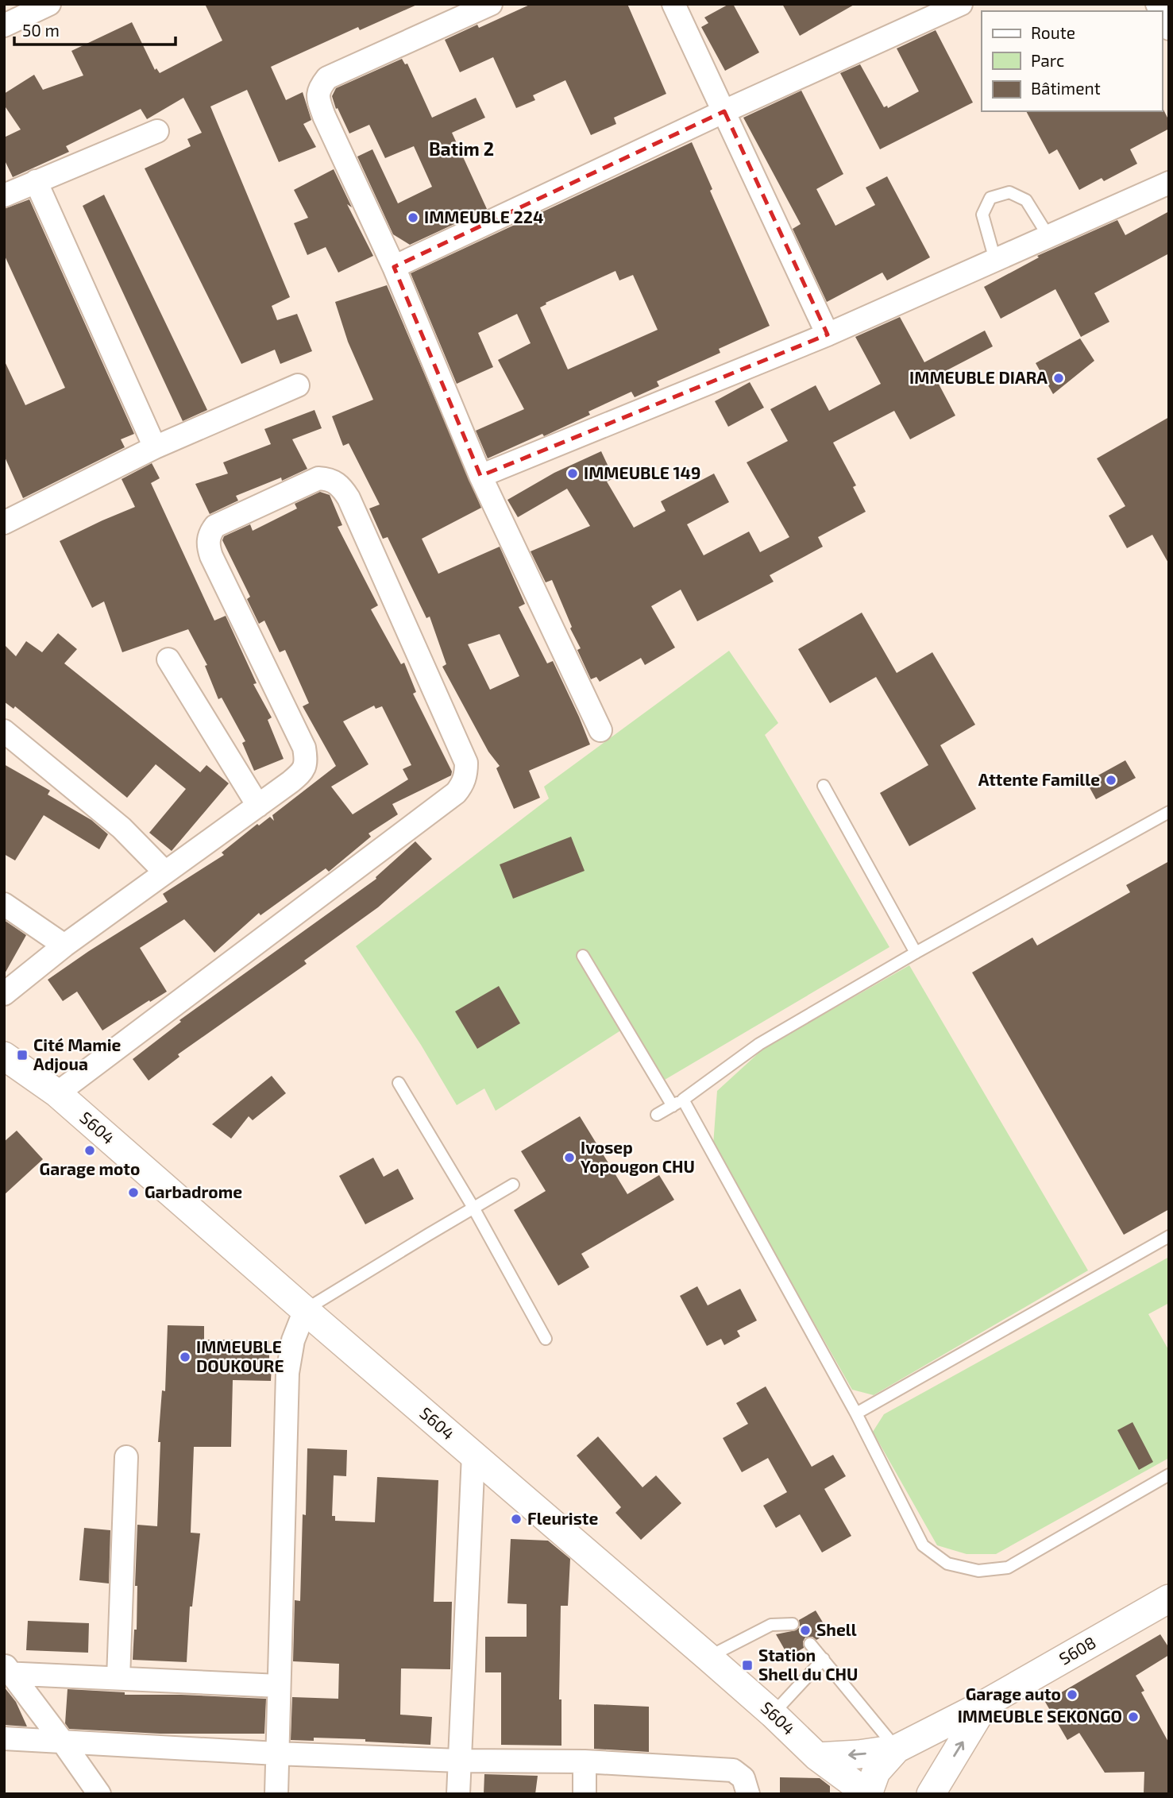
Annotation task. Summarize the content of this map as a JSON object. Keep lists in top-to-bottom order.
{
  "streets": {
    "street": ["S604", "S608"]
  },
  "crossings": [
    ["S604", "S608"]
  ],
  "districts": ["Batim 2"],
  "places": {
    "other": [
      "IMMEUBLE 224",
      "IMMEUBLE DIARA",
      "IMMEUBLE 149",
      "Attente Famille",
      "Garage moto",
      "Ivosep Yopougon CHU",
      "Garbadrome",
      "IMMEUBLE DOUKOURE",
      "Fleuriste",
      "Shell",
      "Garage auto",
      "IMMEUBLE SEKONGO"
    ],
    "transit": ["Cité Mamie Adjoua", "Station Shell du CHU"]
  },
  "legend": ["Route", "Parc", "Bâtiment"],
  "scale_bar": "50 m"
}
